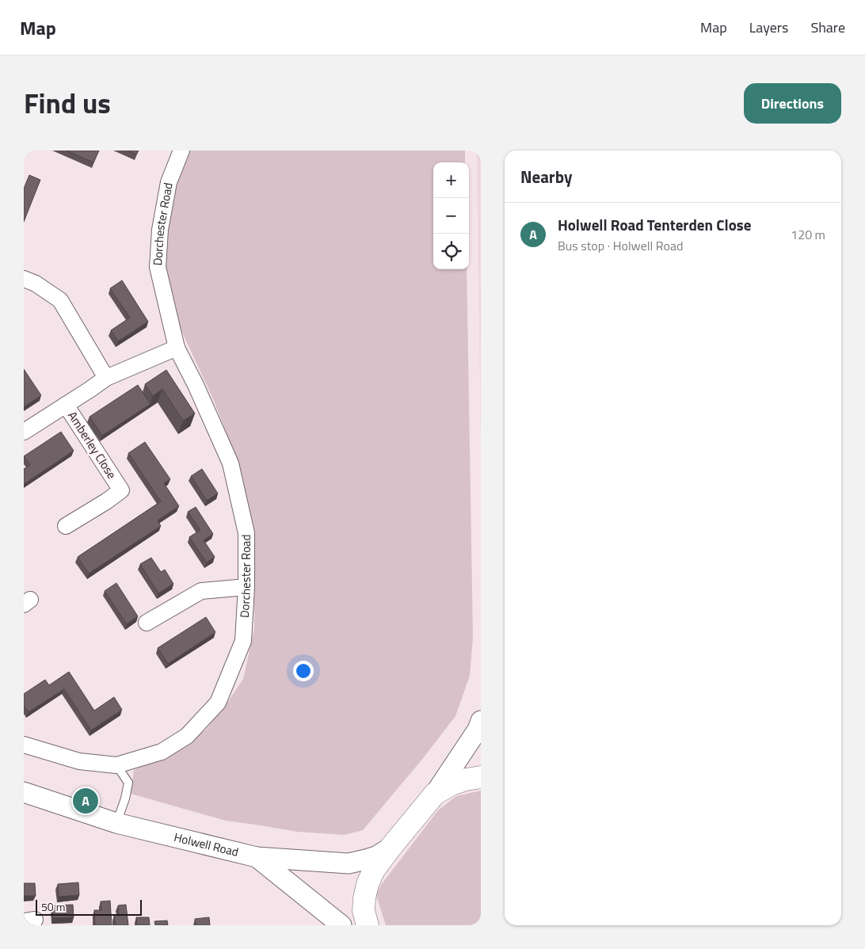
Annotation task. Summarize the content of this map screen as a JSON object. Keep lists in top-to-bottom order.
{
  "streets": {
    "street": ["Dorchester Road", "Amberley Close", "Holwell Road"]
  },
  "crossings": [
    ["Dorchester Road", "Amberley Close"]
  ],
  "scale_bar": "50 m",
  "page": {
    "header": "Map",
    "nav": ["Map", "Layers", "Share"],
    "title": "Find us",
    "buttons": "Directions",
    "heading": "Nearby",
    "map_buttons": ["+", "−"],
    "list": [
      {
        "mark": "A",
        "name": "Holwell Road Tenterden Close",
        "note": "Bus stop · Holwell Road",
        "value": "120 m"
      }
    ],
    "pins": "A",
    "scale": "50 m"
  }
}
